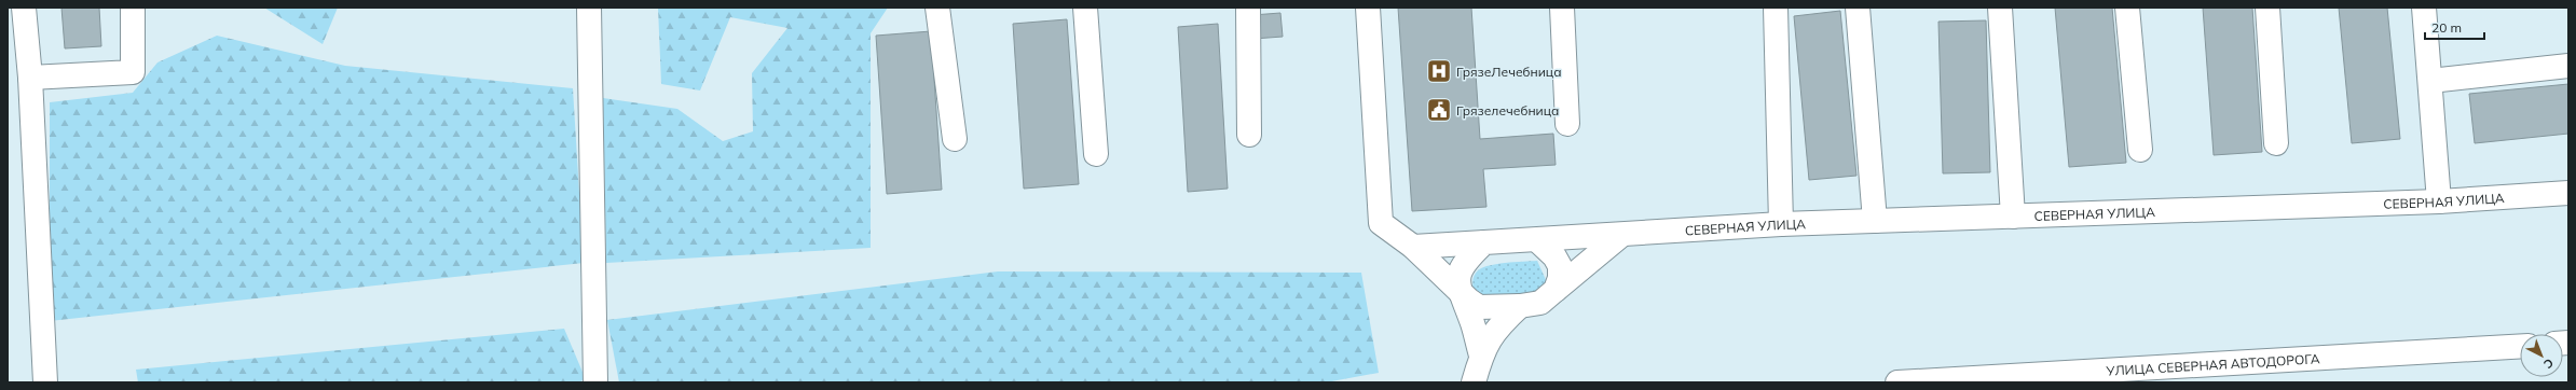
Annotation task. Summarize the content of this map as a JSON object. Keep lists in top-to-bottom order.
{
  "streets": {
    "street": ["СЕВЕРНАЯ УЛИЦА", "УЛИЦА СЕВЕРНАЯ АВТОДОРОГА"]
  },
  "places": {
    "hospital": ["ГрязеЛечебница"],
    "public building": ["Грязелечебница"]
  },
  "scale_bar": "20 m",
  "north": "bottom right"
}
